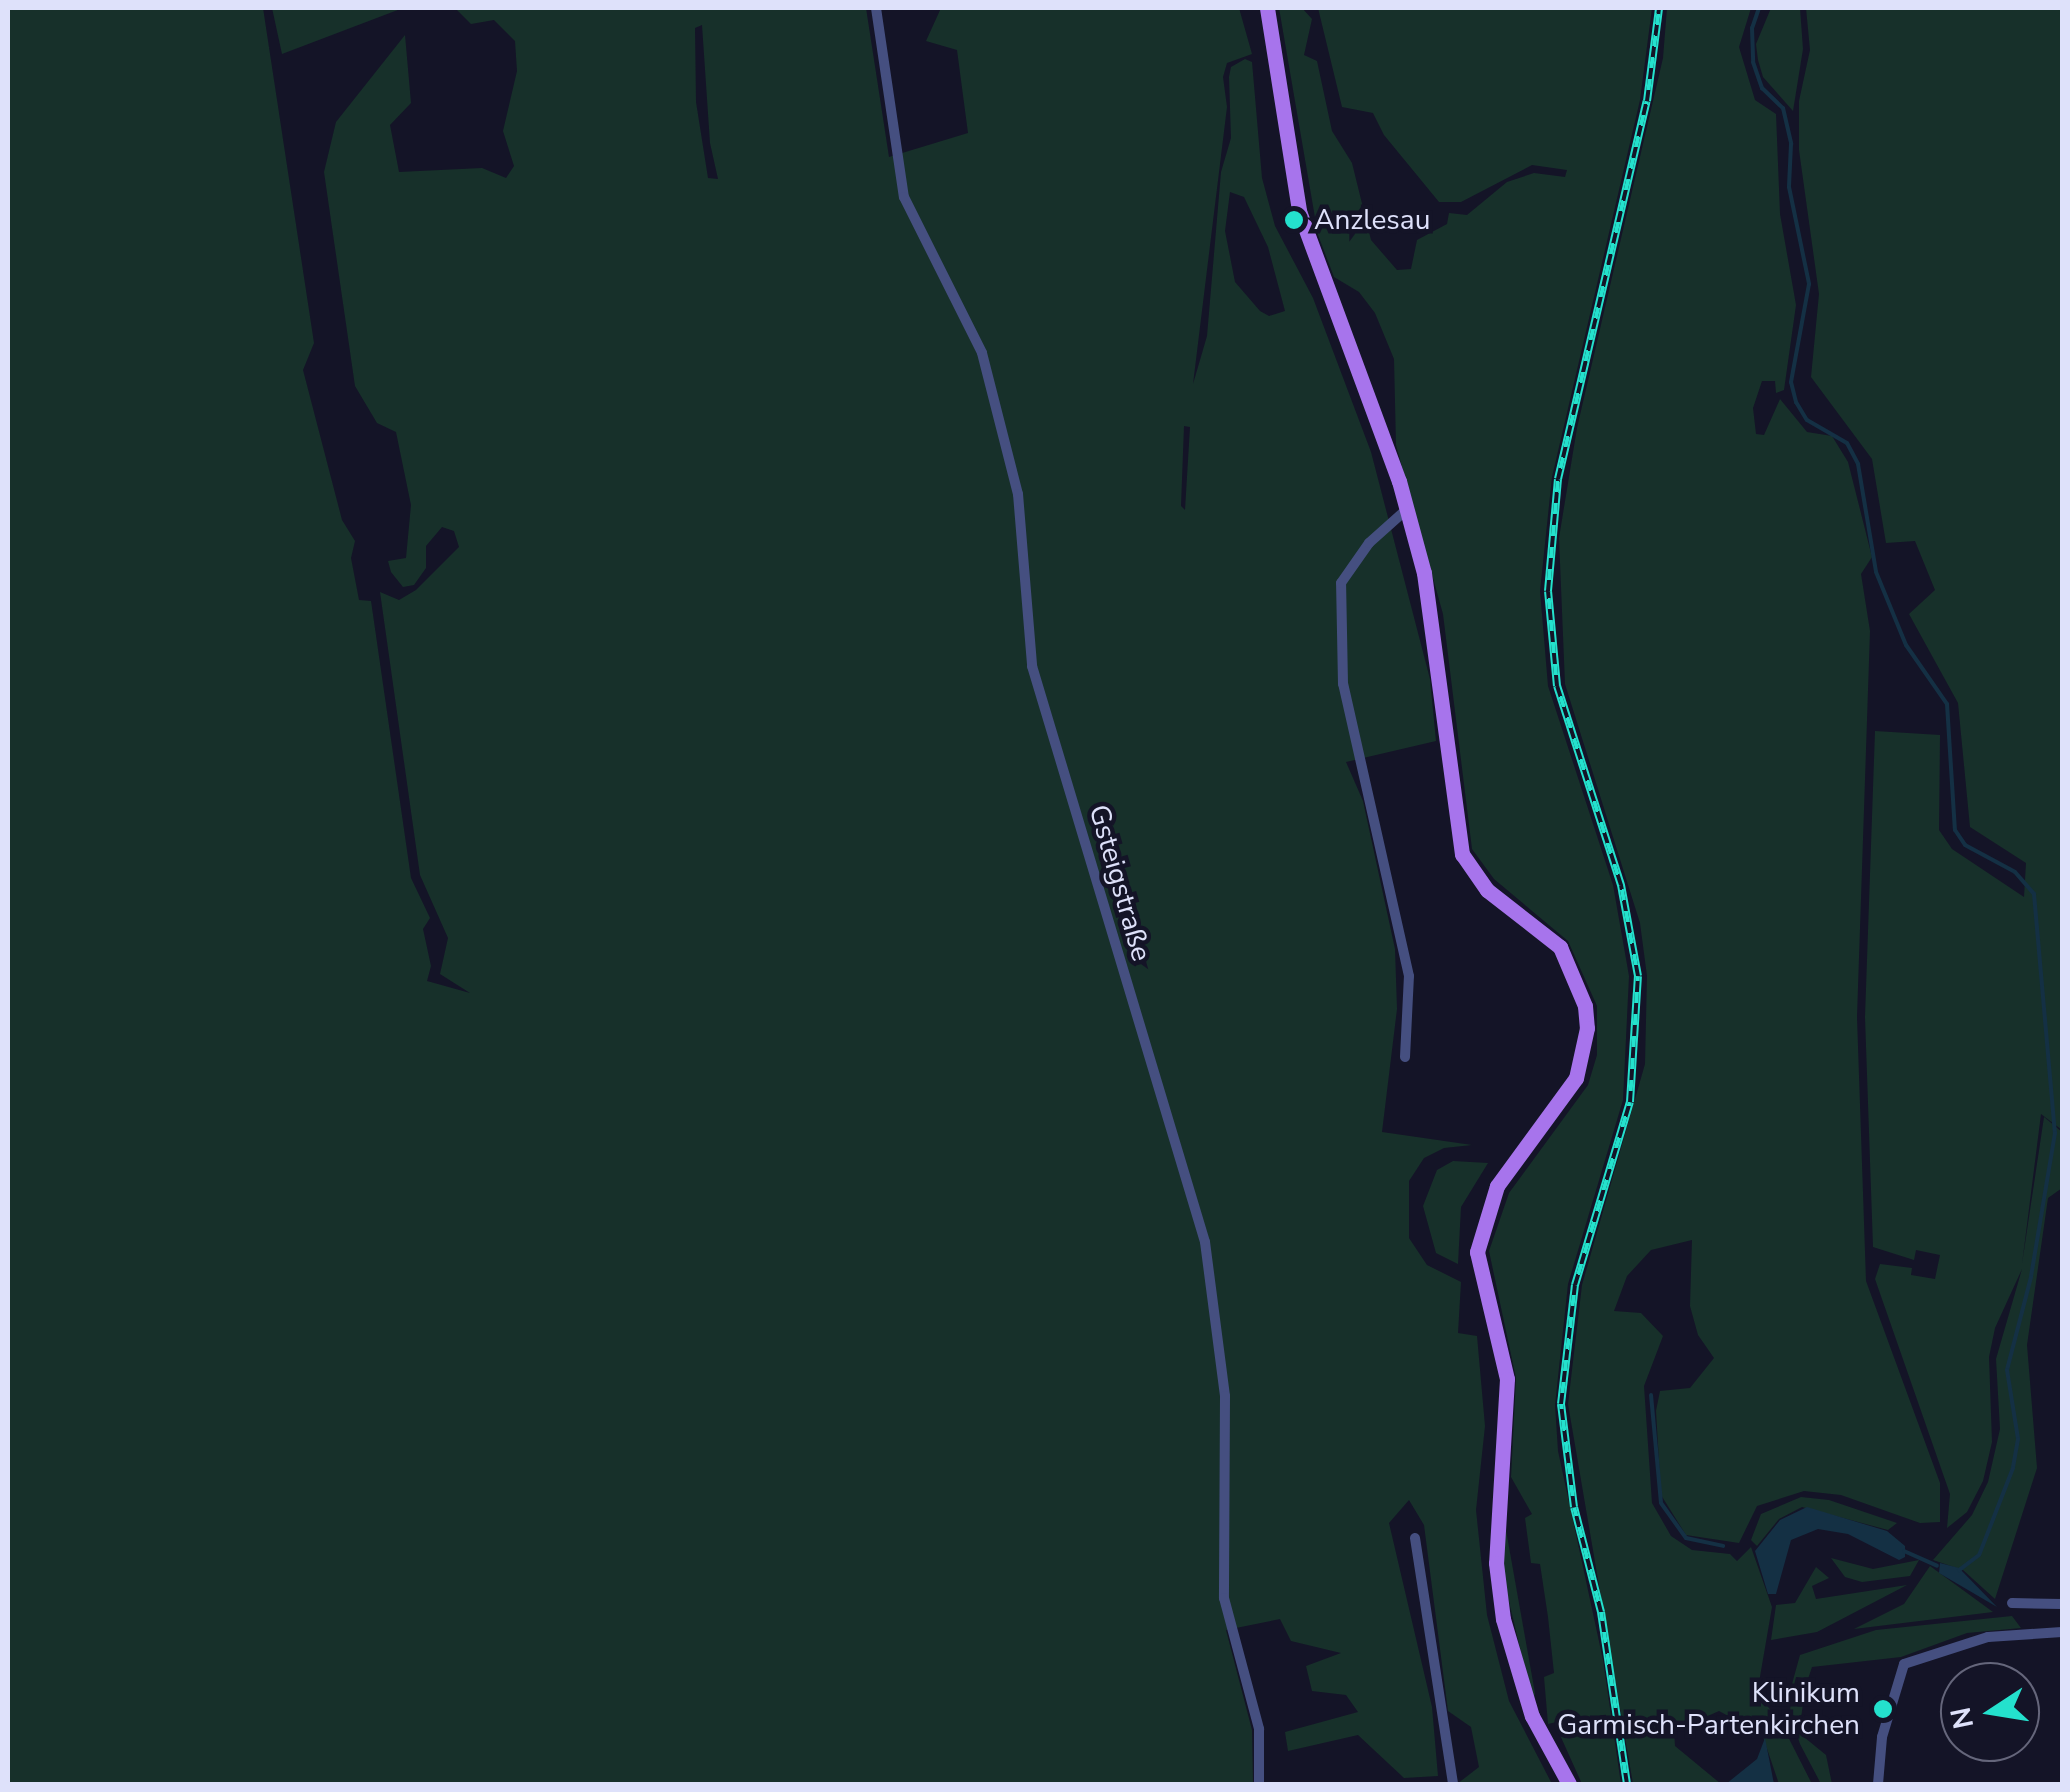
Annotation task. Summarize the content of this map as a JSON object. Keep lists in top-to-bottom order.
{
  "streets": {
    "street": ["Gsteigstraße"]
  },
  "places": ["Anzlesau", "Klinikum Garmisch-Partenkirchen"],
  "north": "left"
}
